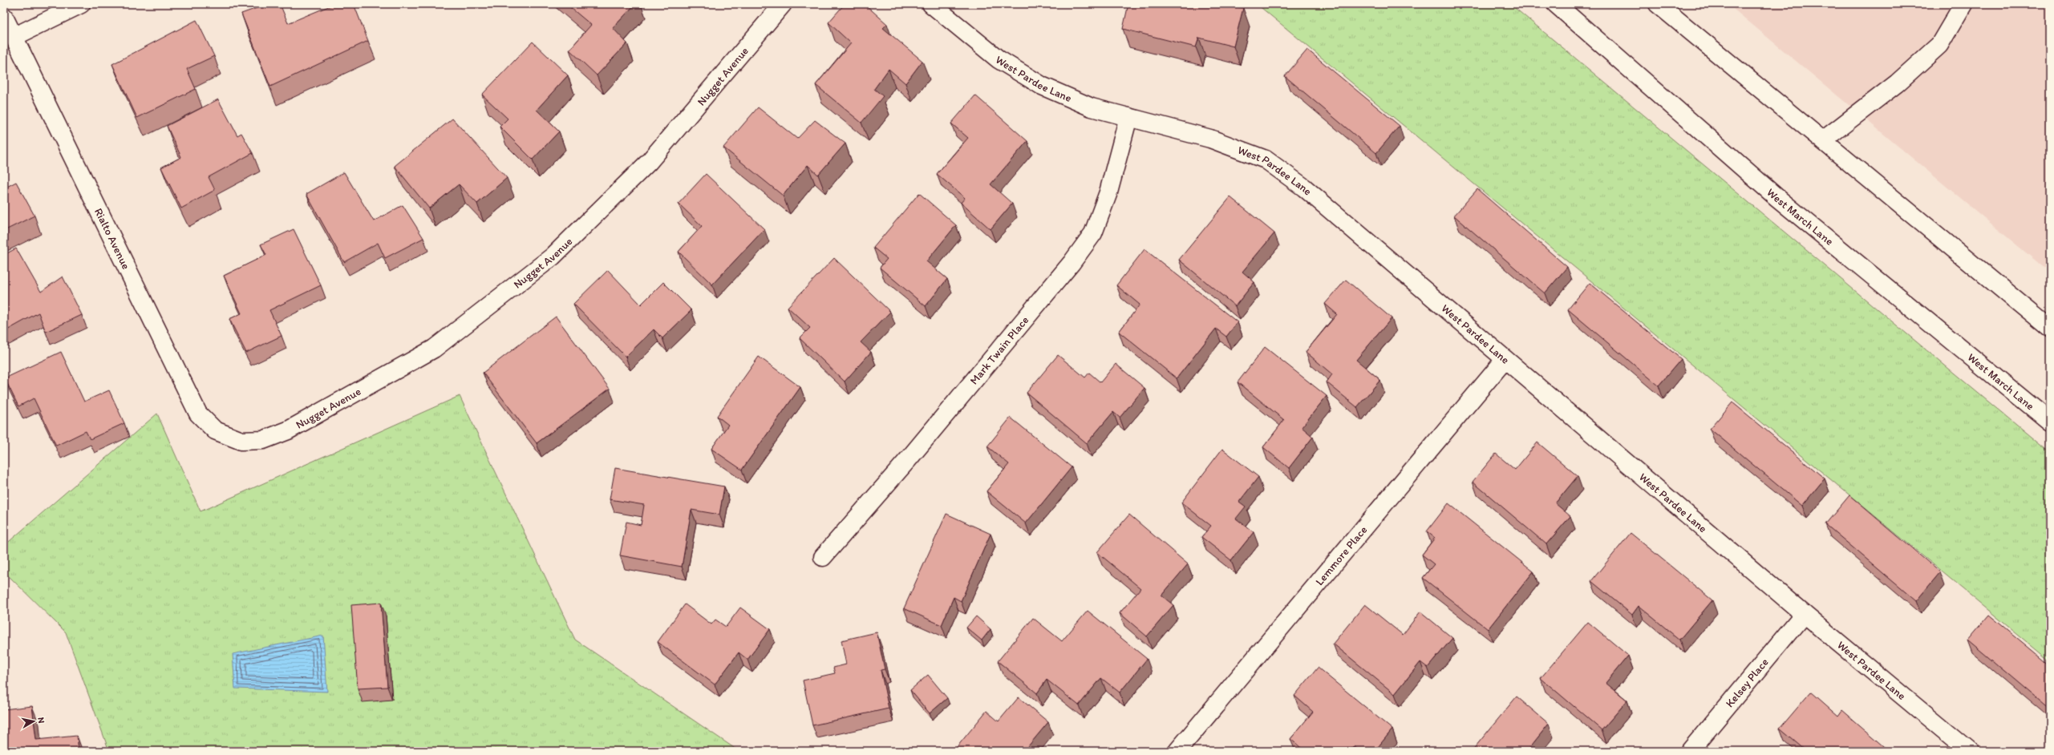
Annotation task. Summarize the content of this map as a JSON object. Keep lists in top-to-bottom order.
{
  "streets": {
    "street": [
      "Nugget Avenue",
      "West Pardee Lane",
      "West March Lane",
      "Rialto Avenue",
      "Mark Twain Place",
      "Lemmore Place",
      "Kelsey Place"
    ]
  },
  "crossings": [
    ["Nugget Avenue", "Rialto Avenue"],
    ["West Pardee Lane", "Mark Twain Place"],
    ["West Pardee Lane", "Lemmore Place"],
    ["West Pardee Lane", "Kelsey Place"]
  ],
  "north": "right"
}
